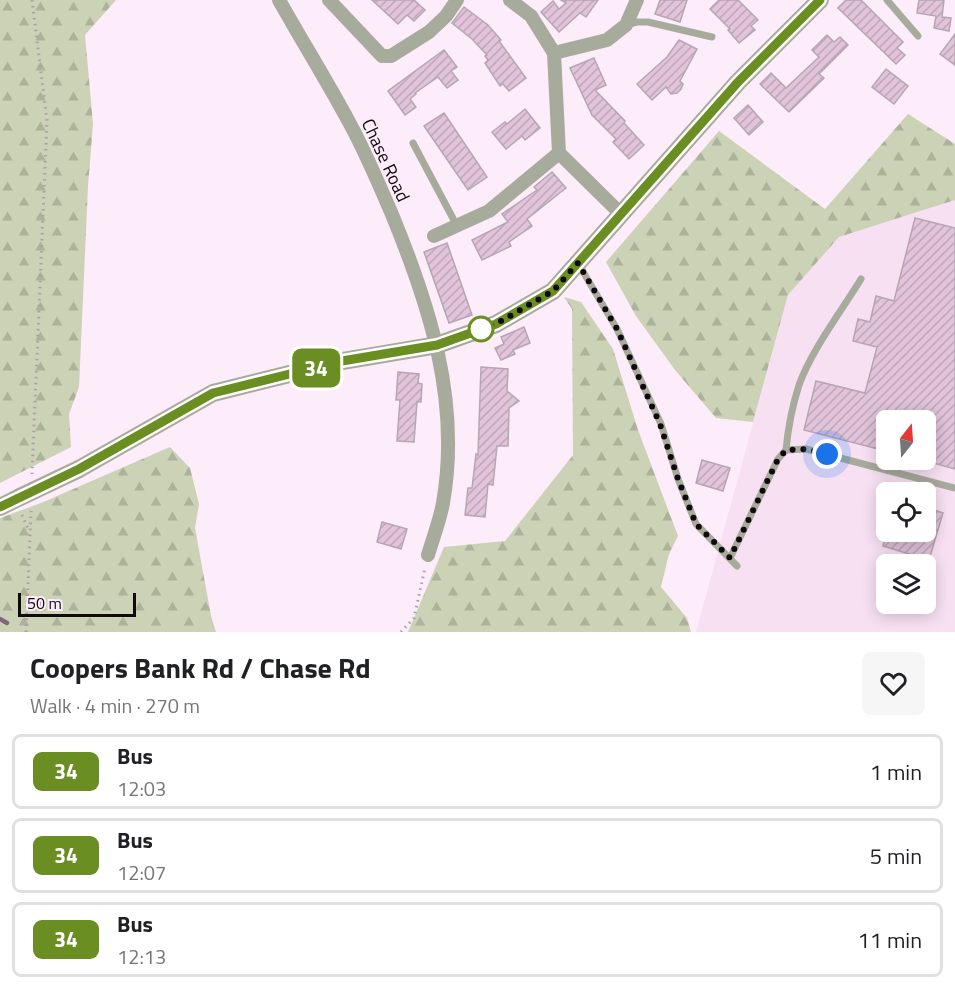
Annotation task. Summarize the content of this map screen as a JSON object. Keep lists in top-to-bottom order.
{
  "streets": {
    "street": ["Chase Road"]
  },
  "lines": ["bus line 34"],
  "scale_bar": "50 m",
  "north": "top",
  "page": {
    "on_map": "34",
    "scale": "50 m",
    "heading": ["Coopers Bank Rd / Chase Rd", "Walk · 4 min · 270 m"],
    "list": [
      {
        "mark": "34",
        "name": "Bus",
        "note": "12:03",
        "value": "1 min"
      },
      {
        "mark": "34",
        "name": "Bus",
        "note": "12:07",
        "value": "5 min"
      },
      {
        "mark": "34",
        "name": "Bus",
        "note": "12:13",
        "value": "11 min"
      }
    ]
  }
}
